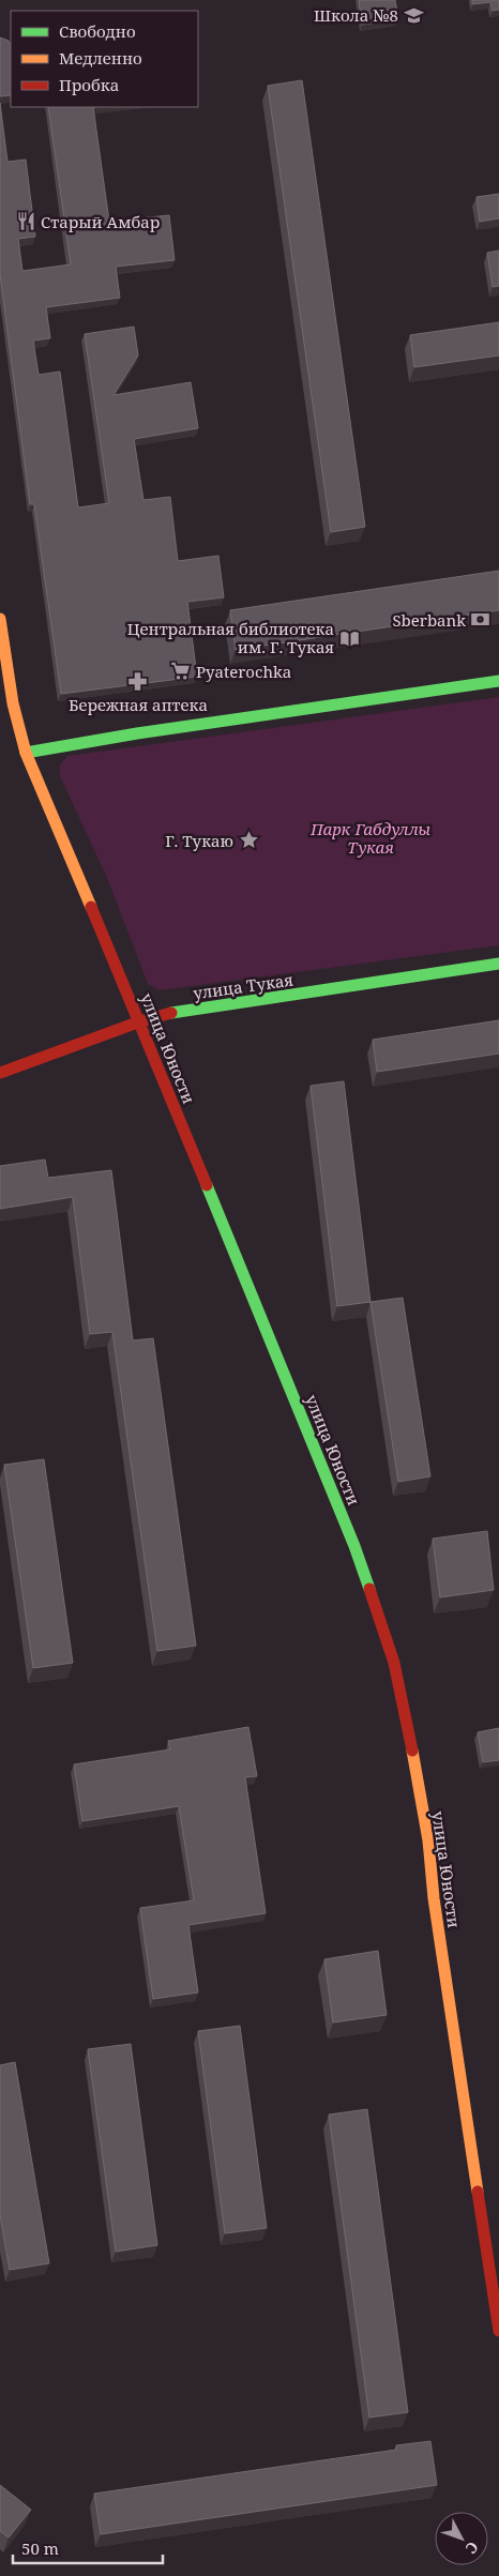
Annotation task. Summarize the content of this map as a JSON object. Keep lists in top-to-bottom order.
{
  "streets": {
    "street": ["улица Тукая", "улица Юности"]
  },
  "crossings": [
    ["улица Тукая", "улица Юности"]
  ],
  "parks": ["Парк Габдуллы Тукая"],
  "places": {
    "school or university": ["Школа №8"],
    "restaurant": ["Старый Амбар"],
    "bank": ["Sberbank"],
    "library": ["Центральная библиотека им. Г. Тукая"],
    "supermarket": ["Pyaterochka"],
    "pharmacy": ["Бережная аптека"],
    "place": ["Г. Тукаю"]
  },
  "legend": ["Свободно", "Медленно", "Пробка"],
  "scale_bar": "50 m",
  "north": "bottom right"
}
